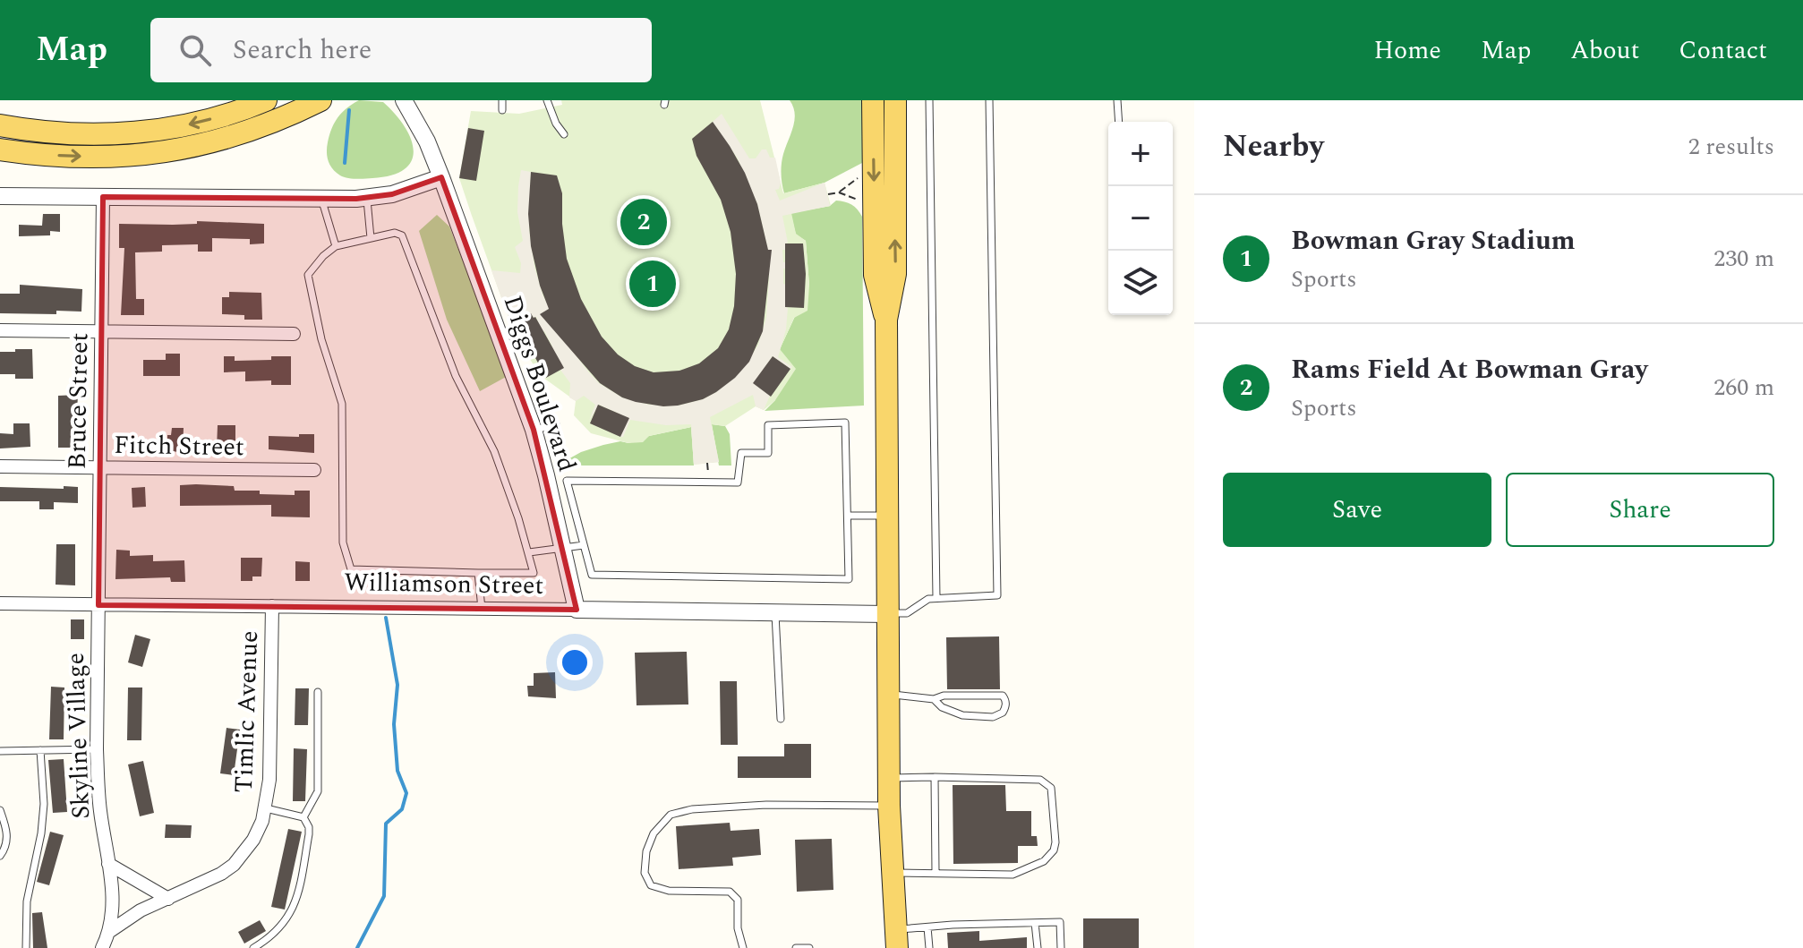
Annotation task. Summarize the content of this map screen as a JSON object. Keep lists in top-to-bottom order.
{
  "streets": {
    "street": [
      "Diggs Boulevard",
      "Bruce Street",
      "Fitch Street",
      "Williamson Street",
      "Timlic Avenue",
      "Skyline Village"
    ]
  },
  "crossings": [
    ["Diggs Boulevard", "Williamson Street"],
    ["Bruce Street", "Fitch Street"],
    ["Bruce Street", "Williamson Street"],
    ["Bruce Street", "Skyline Village"],
    ["Williamson Street", "Timlic Avenue"],
    ["Williamson Street", "Skyline Village"]
  ],
  "page": {
    "header": "Map",
    "search": "Search here",
    "nav": [
      "Home",
      "Map",
      "About",
      "Contact"
    ],
    "heading": ["Nearby", "2 results"],
    "map_buttons": ["+", "−"],
    "list": [
      {
        "mark": "1",
        "name": "Bowman Gray Stadium",
        "note": "Sports",
        "value": "230 m"
      },
      {
        "mark": "2",
        "name": "Rams Field At Bowman Gray",
        "note": "Sports",
        "value": "260 m"
      }
    ],
    "pins": ["2", "1"],
    "buttons": ["Save", "Share"]
  }
}
